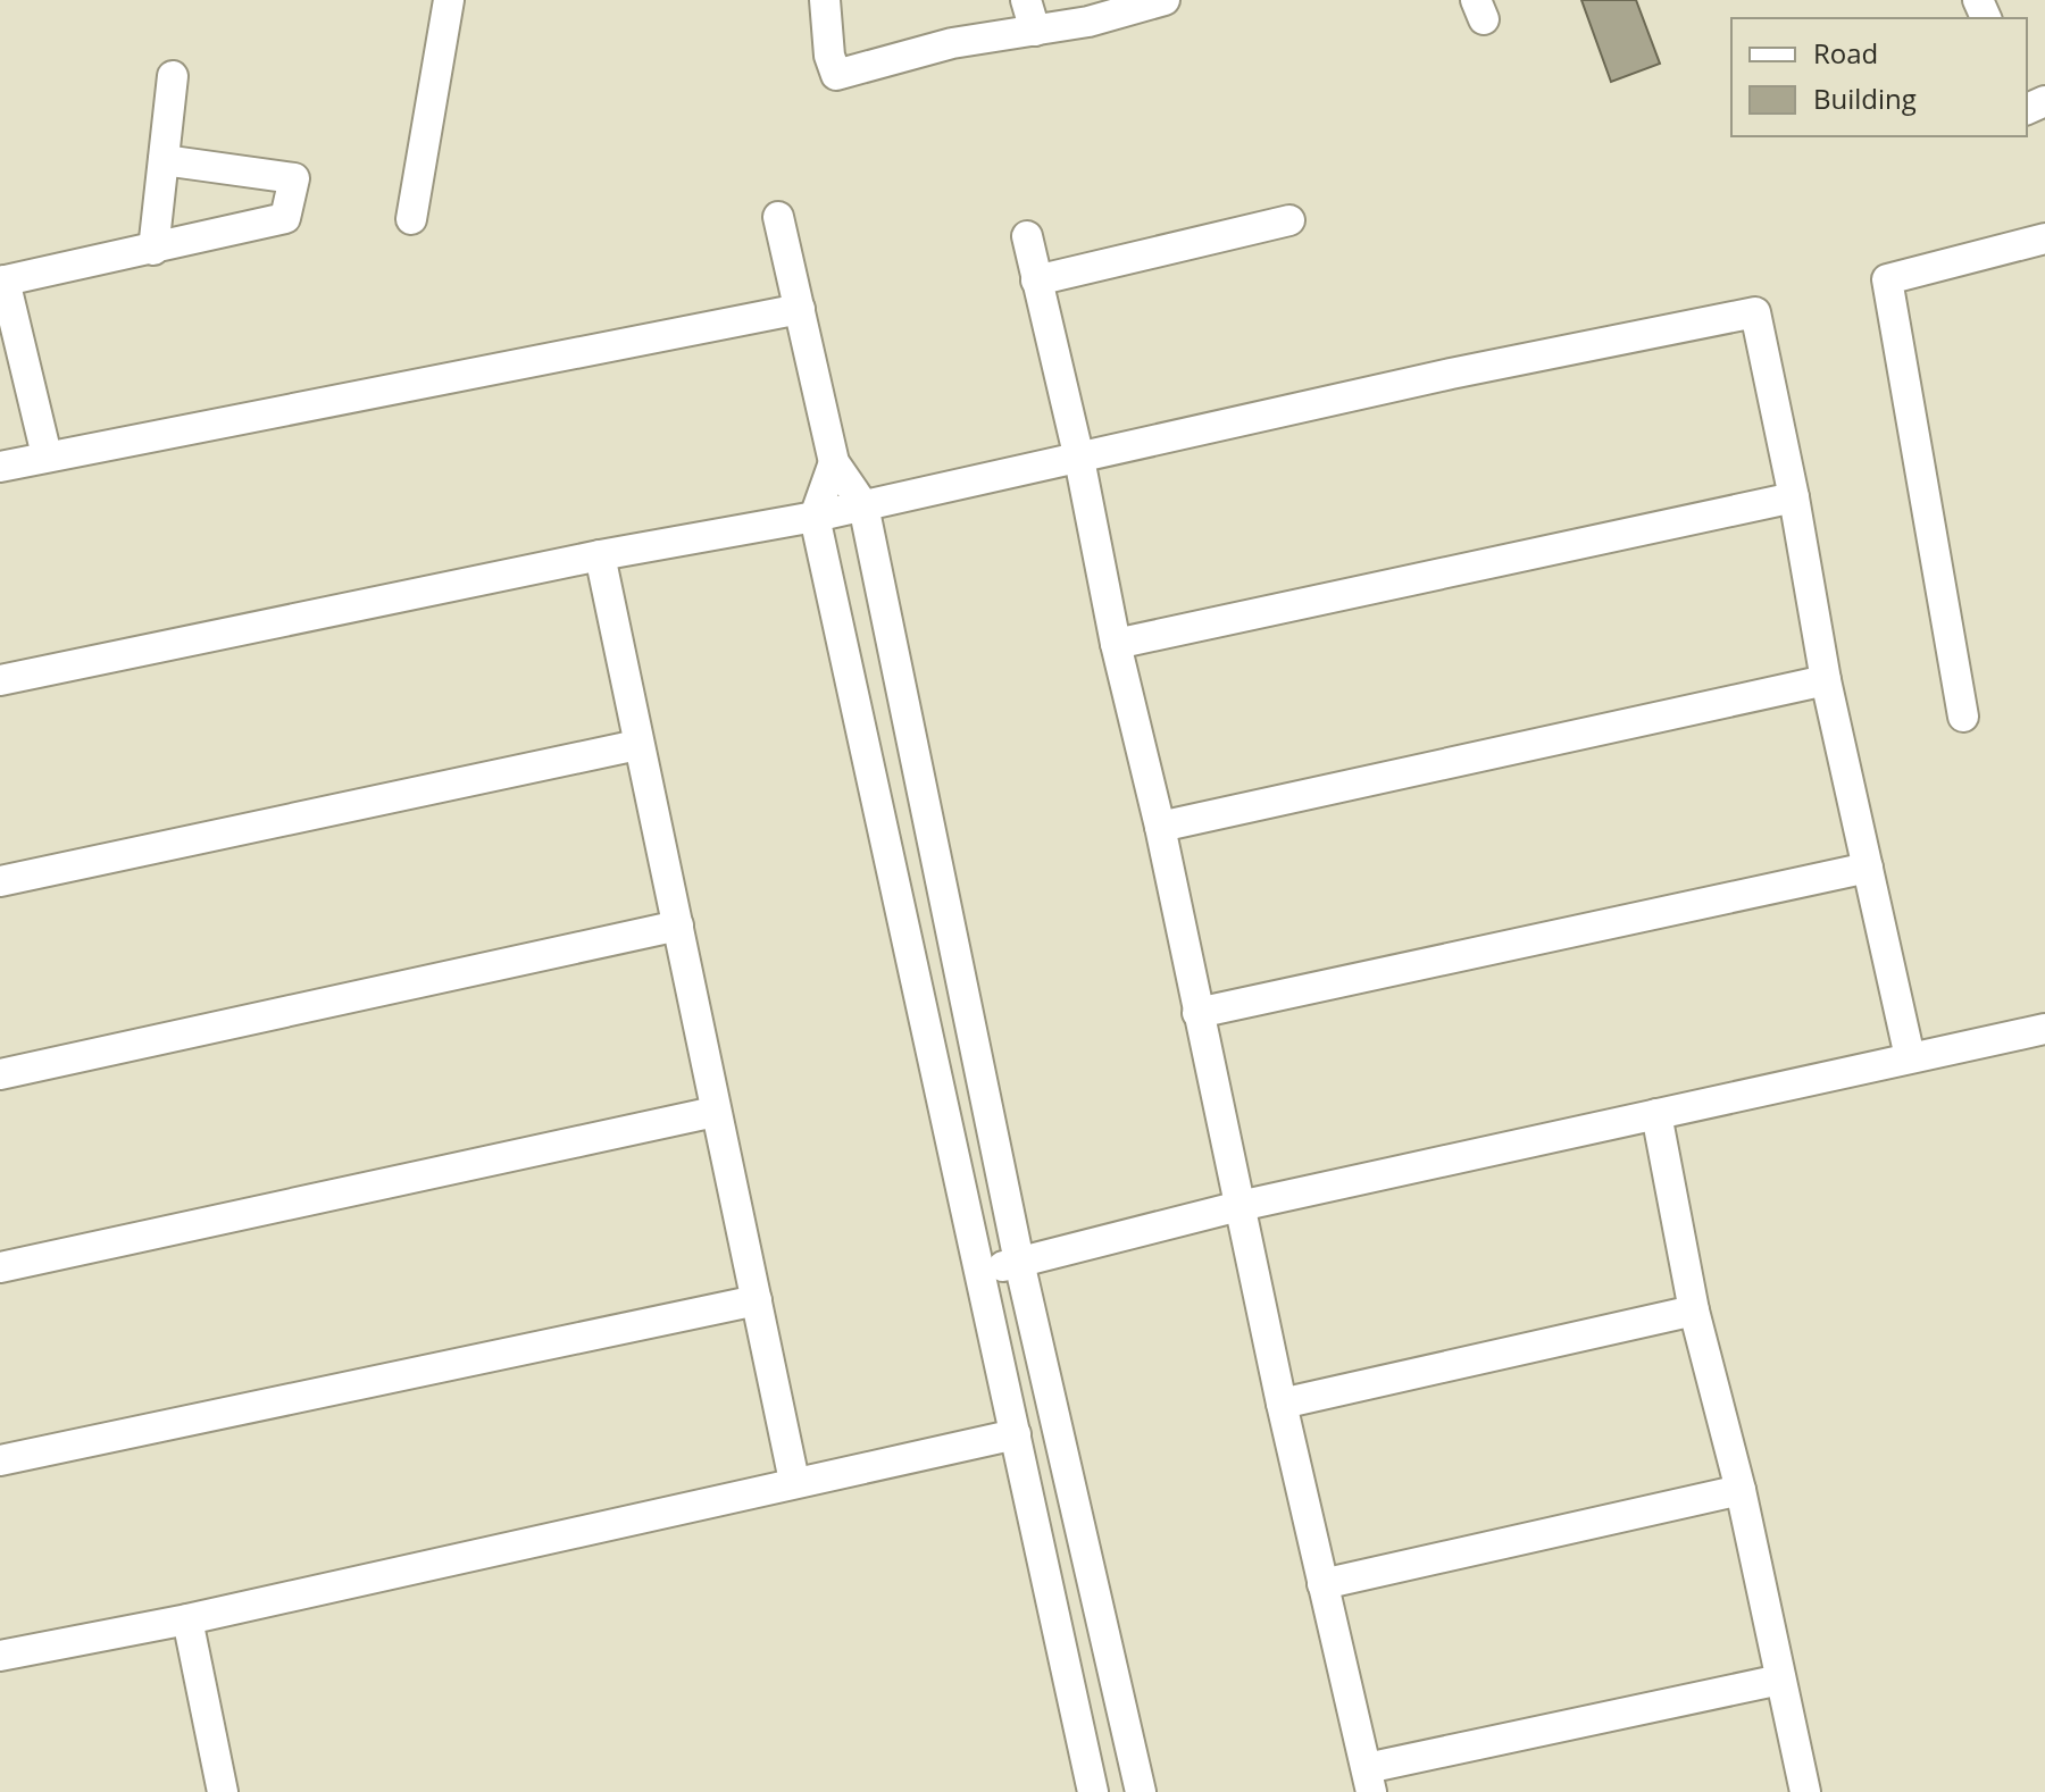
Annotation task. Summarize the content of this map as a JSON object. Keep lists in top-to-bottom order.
{
  "legend": ["Road", "Building"]
}
